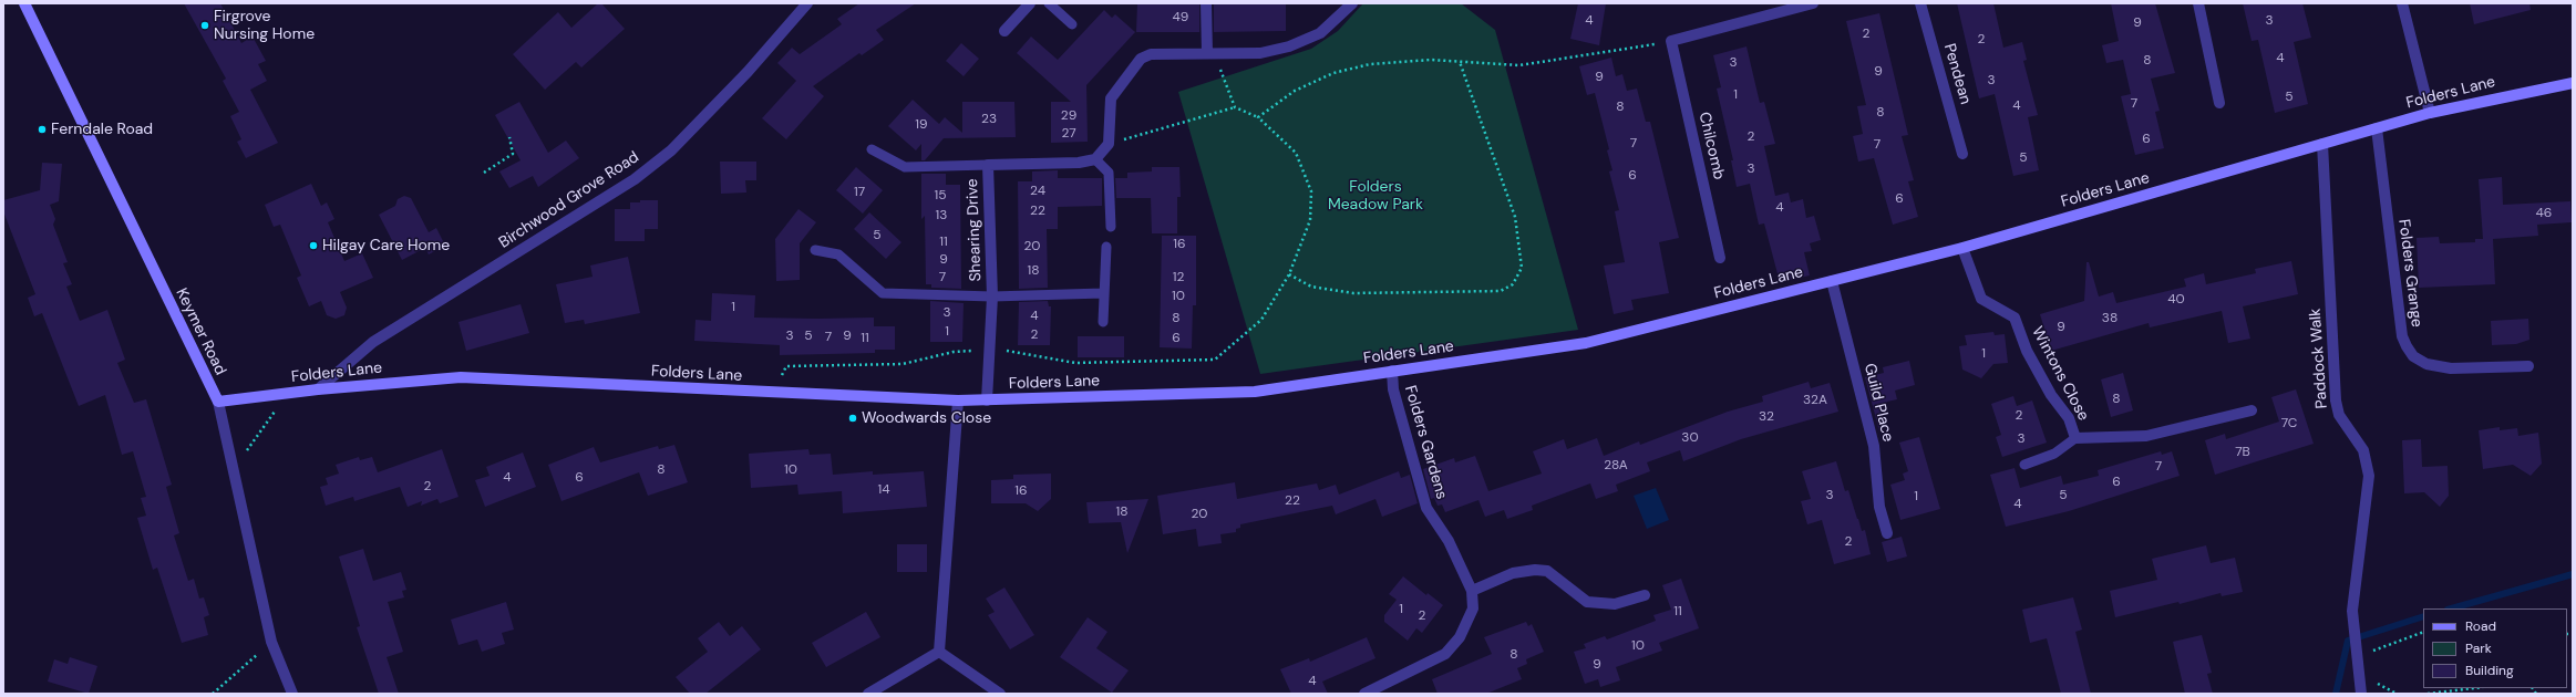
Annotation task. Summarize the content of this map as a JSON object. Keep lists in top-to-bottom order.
{
  "streets": {
    "main road": ["Folders Lane", "Keymer Road"],
    "street": [
      "Pendean",
      "Chilcomb",
      "Birchwood Grove Road",
      "Shearing Drive",
      "Folders Grange",
      "Paddock Walk",
      "Wintons Close",
      "Guild Place",
      "Folders Gardens"
    ]
  },
  "crossings": [
    ["Folders Lane", "Birchwood Grove Road"],
    ["Folders Lane", "Shearing Drive"],
    ["Folders Lane", "Folders Grange"],
    ["Folders Lane", "Keymer Road"],
    ["Folders Lane", "Paddock Walk"],
    ["Folders Lane", "Wintons Close"],
    ["Folders Lane", "Guild Place"],
    ["Folders Lane", "Folders Gardens"]
  ],
  "parks": ["Folders Meadow Park"],
  "places": [
    "Firgrove Nursing Home",
    "Ferndale Road",
    "Hilgay Care Home",
    "Woodwards Close"
  ],
  "house_numbers": [
    "49",
    "4",
    "3",
    "9",
    "2",
    "2",
    "4",
    "8",
    "3",
    "9",
    "9",
    "3",
    "1",
    "5",
    "7",
    "4",
    "8",
    "8",
    "29",
    "23",
    "19",
    "27",
    "2",
    "6",
    "7",
    "7",
    "5",
    "3",
    "6",
    "24",
    "17",
    "15",
    "6",
    "4",
    "22",
    "46",
    "13",
    "5",
    "11",
    "16",
    "20",
    "9",
    "18",
    "7",
    "12",
    "10",
    "40",
    "1",
    "3",
    "4",
    "8",
    "38",
    "9",
    "1",
    "2",
    "3",
    "5",
    "9",
    "7",
    "11",
    "6",
    "1",
    "8",
    "32A",
    "2",
    "32",
    "7C",
    "30",
    "3",
    "7B",
    "28A",
    "7",
    "8",
    "10",
    "4",
    "6",
    "6",
    "2",
    "14",
    "16",
    "3",
    "5",
    "1",
    "22",
    "4",
    "18",
    "20",
    "2",
    "1",
    "11",
    "2",
    "10",
    "8",
    "9",
    "4"
  ],
  "legend": ["Road", "Park", "Building"]
}
